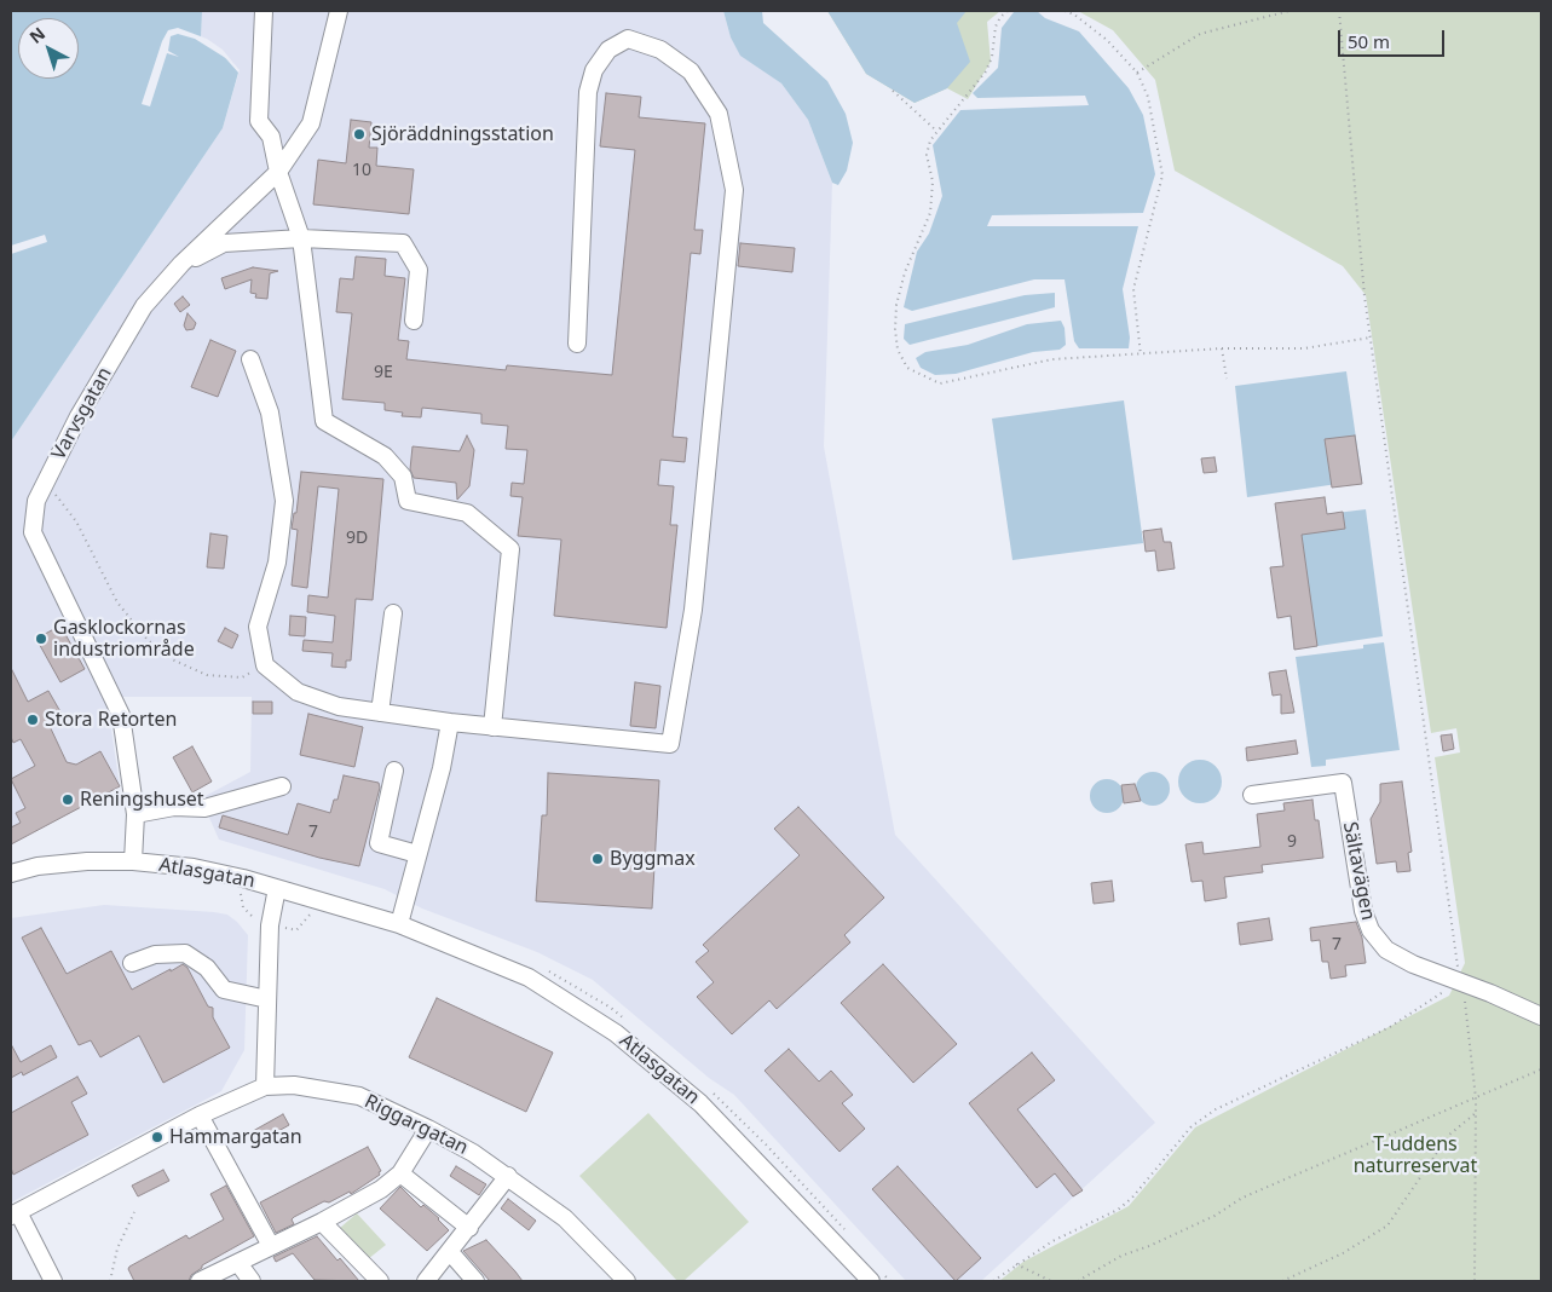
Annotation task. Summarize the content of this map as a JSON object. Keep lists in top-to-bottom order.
{
  "streets": {
    "street": [
      "Varvsgatan",
      "Sältavägen",
      "Atlasgatan",
      "Riggargatan"
    ]
  },
  "crossings": [
    ["Varvsgatan", "Atlasgatan"]
  ],
  "parks": ["T-uddens naturreservat"],
  "places": [
    "Sjöräddningsstation",
    "Gasklockornas industriområde",
    "Stora Retorten",
    "Reningshuset",
    "Byggmax",
    "Hammargatan"
  ],
  "house_numbers": [
    "10",
    "9E",
    "9D",
    "7",
    "9",
    "7"
  ],
  "scale_bar": "50 m",
  "north": "top left"
}
